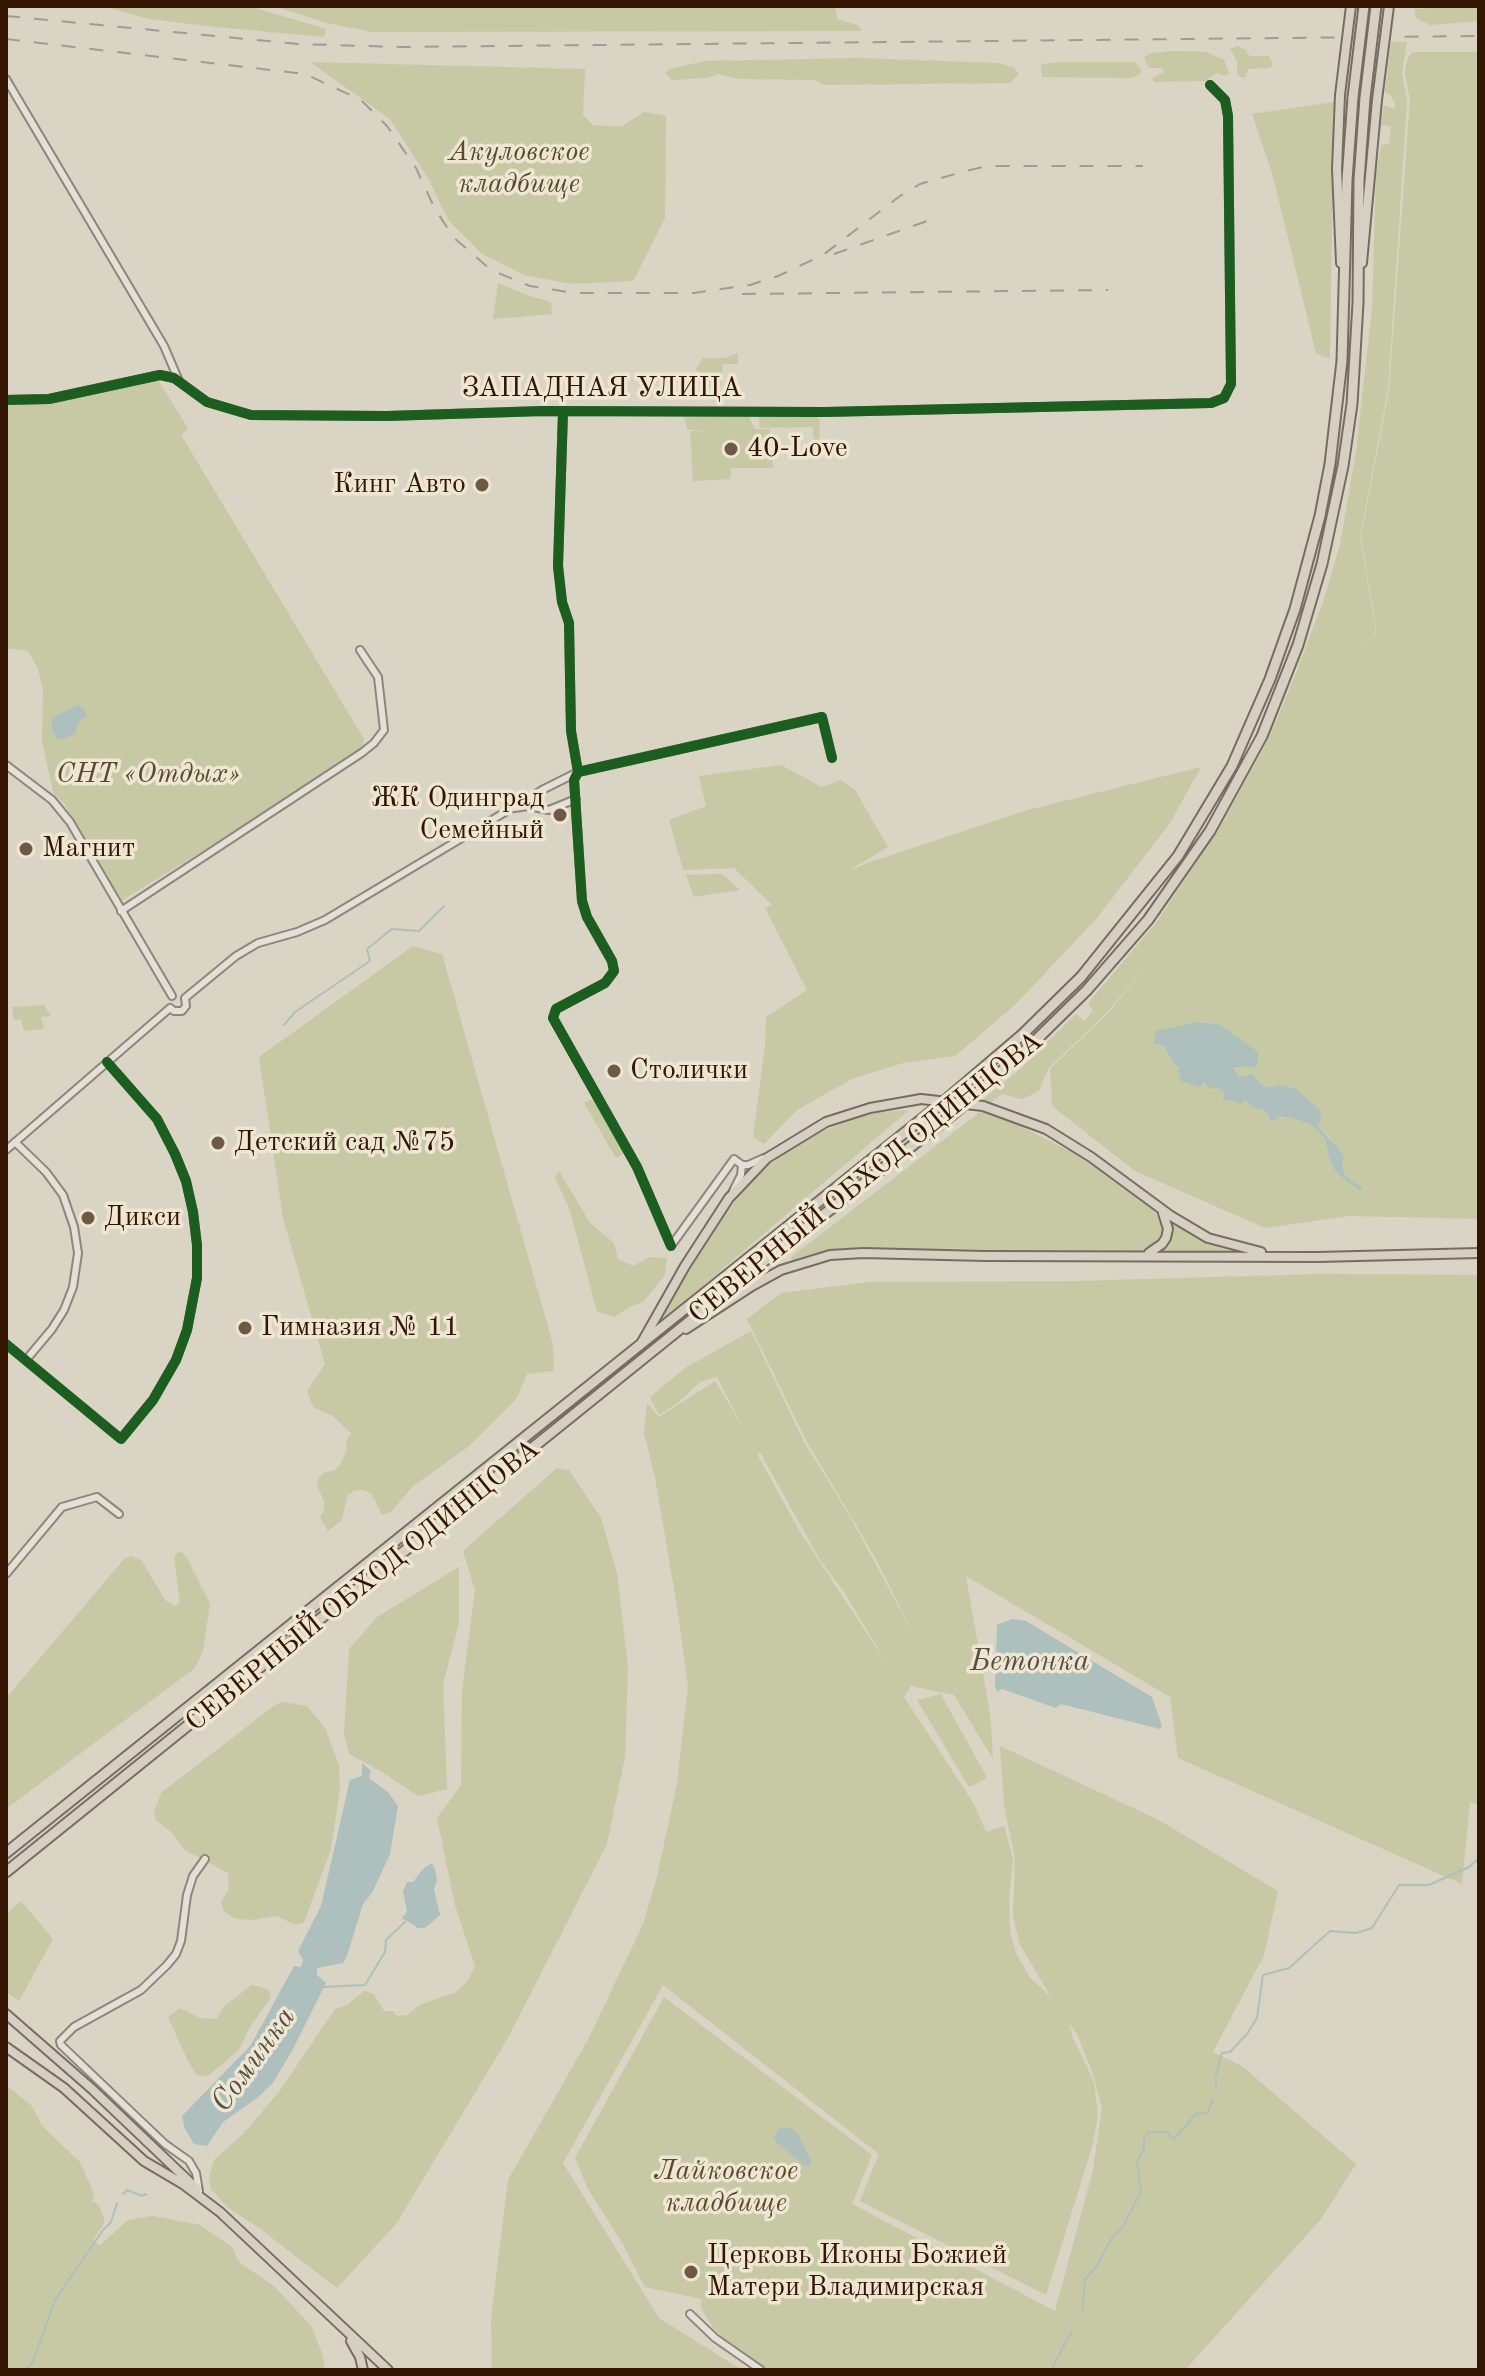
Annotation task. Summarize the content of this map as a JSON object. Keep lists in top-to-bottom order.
{
  "streets": {
    "highway": ["СЕВЕРНЫЙ ОБХОД ОДИНЦОВА"],
    "street": ["ЗАПАДНАЯ УЛИЦА"]
  },
  "water": ["Бетонка", "Соминка"],
  "parks": ["Акуловское кладбище", "СНТ «Отдых»", "Лайковское кладбище"],
  "places": [
    "40-Love",
    "Кинг Авто",
    "ЖК Одинград Семейный",
    "Магнит",
    "Столички",
    "Детский сад №75",
    "Дикси",
    "Гимназия № 11",
    "Церковь Иконы Божией Матери Владимирская"
  ]
}
